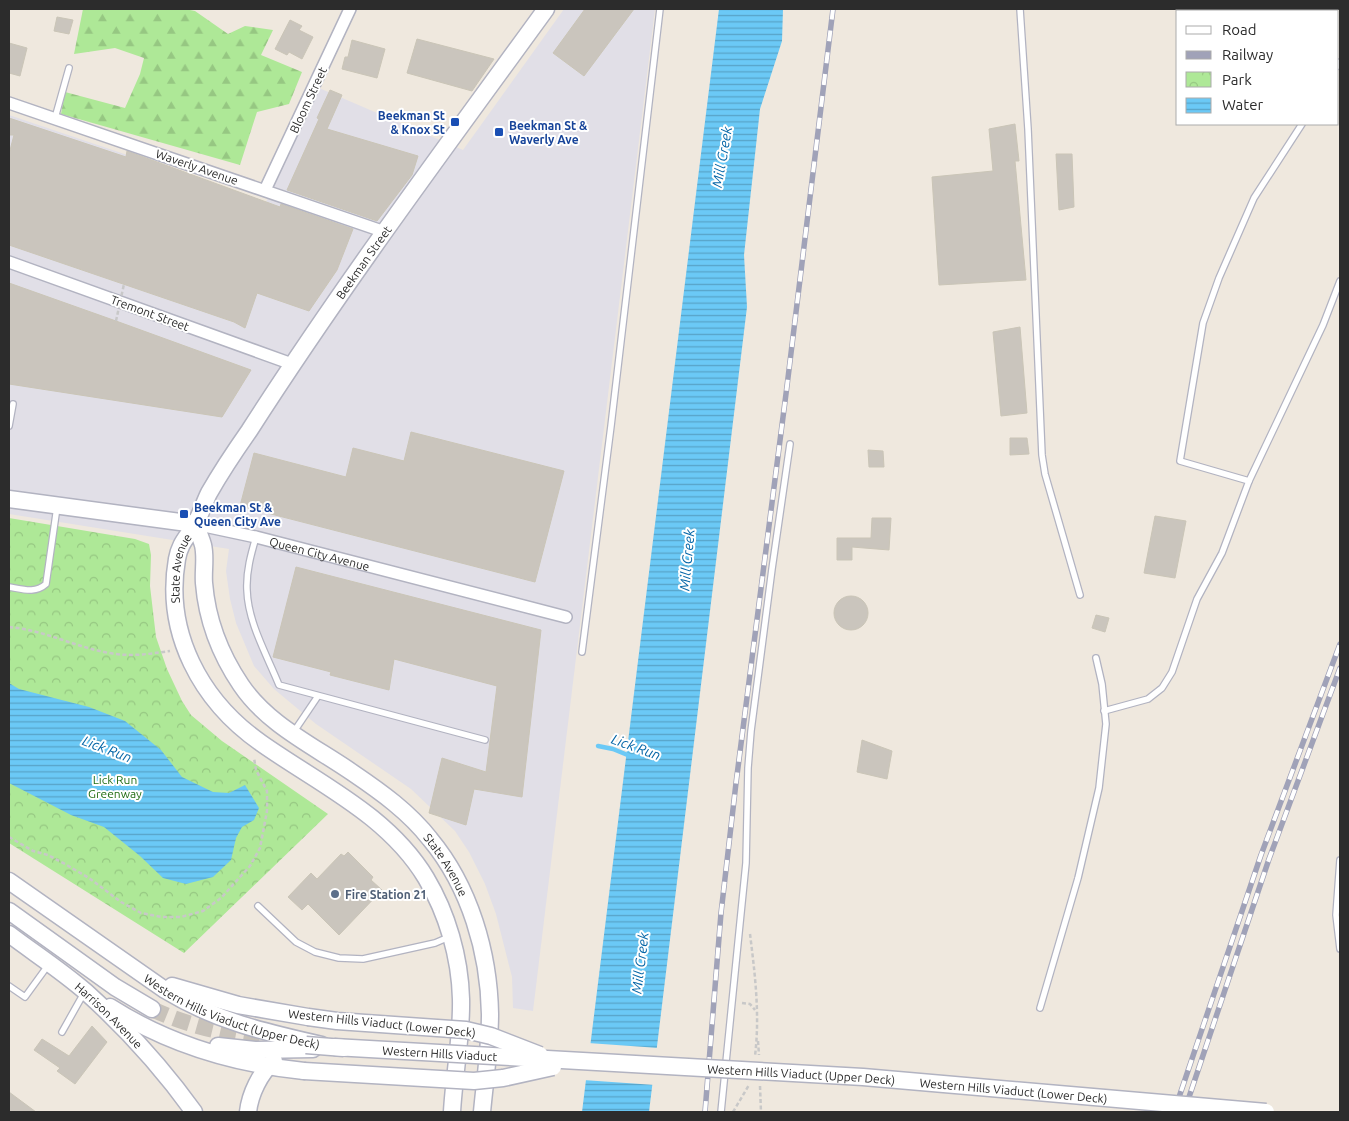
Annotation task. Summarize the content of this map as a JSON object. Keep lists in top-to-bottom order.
{
  "streets": {
    "main road": [
      "Beekman Street",
      "Queen City Avenue",
      "State Avenue",
      "Western Hills Viaduct (Upper Deck)",
      "Harrison Avenue",
      "Western Hills Viaduct (Lower Deck)",
      "Western Hills Viaduct"
    ],
    "street": ["Bloom Street", "Waverly Avenue", "Tremont Street"]
  },
  "crossings": [
    ["Bloom Street", "Waverly Avenue"],
    ["Waverly Avenue", "Beekman Street"],
    ["Beekman Street", "Tremont Street"],
    ["Beekman Street", "Queen City Avenue"],
    ["Beekman Street", "State Avenue"],
    ["Queen City Avenue", "State Avenue"],
    ["Western Hills Viaduct (Upper Deck)", "Western Hills Viaduct (Lower Deck)"],
    ["Western Hills Viaduct (Lower Deck)", "Western Hills Viaduct"]
  ],
  "water": ["Mill Creek", "Lick Run"],
  "parks": ["Lick Run Greenway"],
  "places": {
    "transit": ["Beekman St & Knox St", "Beekman St & Waverly Ave", "Beekman St & Queen City Ave"],
    "other": ["Fire Station 21"]
  },
  "legend": [
    "Road",
    "Railway",
    "Park",
    "Water"
  ]
}
